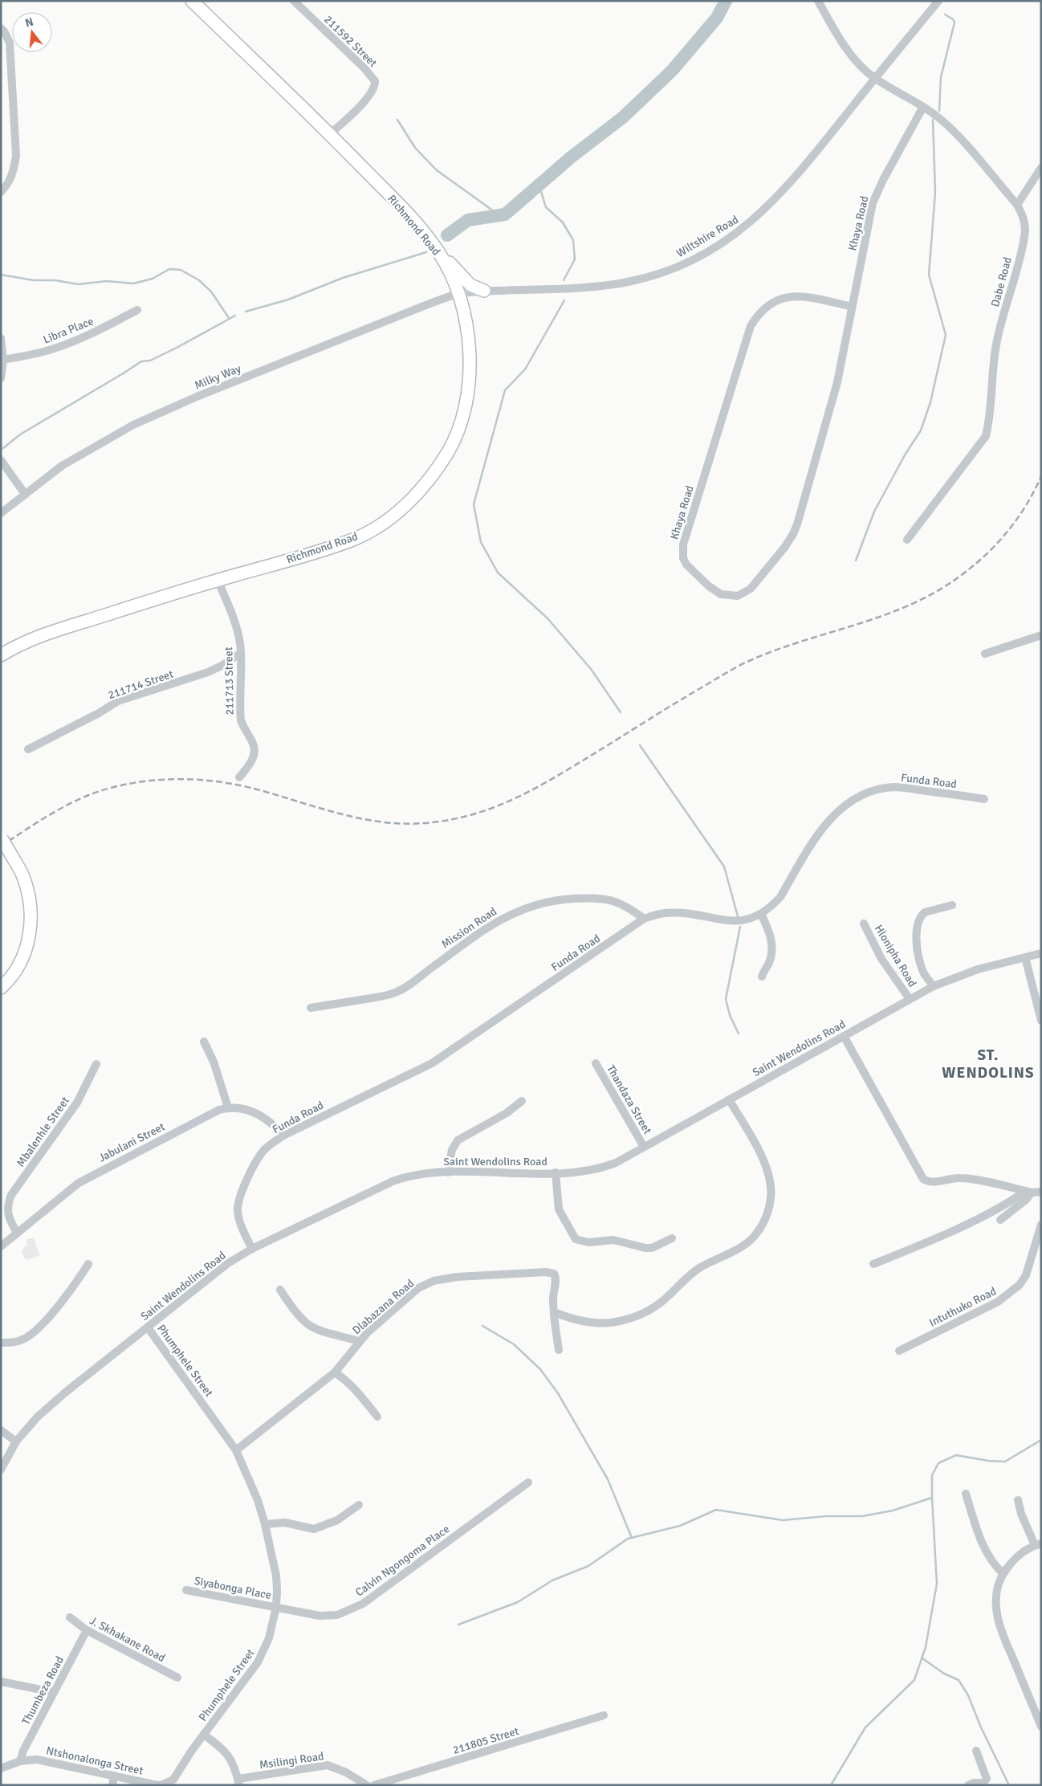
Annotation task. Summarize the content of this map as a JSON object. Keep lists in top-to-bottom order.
{
  "streets": {
    "highway": ["Richmond Road"],
    "street": [
      "211592 Street",
      "Khaya Road",
      "Wiltshire Road",
      "Dabe Road",
      "Libra Place",
      "Milky Way",
      "211713 Street",
      "211714 Street",
      "Funda Road",
      "Mission Road",
      "Hlonipha Road",
      "Saint Wendolins Road",
      "Thandaza Street",
      "Mbalenhle Street",
      "Jabulani Street",
      "Dlabazana Road",
      "Intuthuko Road",
      "Phumphele Street",
      "Calvin Ngongoma Place",
      "Siyabonga Place",
      "J. Skhakane Road",
      "Thumbeza Road",
      "211805 Street",
      "Ntshonalonga Street",
      "Msilingi Road"
    ]
  },
  "crossings": [
    ["211592 Street", "Richmond Road"],
    ["Khaya Road", "Dabe Road"],
    ["Richmond Road", "Wiltshire Road"],
    ["Richmond Road", "Milky Way"],
    ["Richmond Road", "211713 Street"],
    ["Wiltshire Road", "Dabe Road"],
    ["Wiltshire Road", "Milky Way"],
    ["211713 Street", "211714 Street"],
    ["Funda Road", "Mission Road"],
    ["Funda Road", "Saint Wendolins Road"],
    ["Funda Road", "Jabulani Street"],
    ["Hlonipha Road", "Saint Wendolins Road"],
    ["Saint Wendolins Road", "Thandaza Street"],
    ["Saint Wendolins Road", "Phumphele Street"],
    ["Mbalenhle Street", "Jabulani Street"],
    ["Dlabazana Road", "Phumphele Street"],
    ["Phumphele Street", "Calvin Ngongoma Place"],
    ["Phumphele Street", "Siyabonga Place"],
    ["Phumphele Street", "Ntshonalonga Street"],
    ["Calvin Ngongoma Place", "Siyabonga Place"],
    ["J. Skhakane Road", "Thumbeza Road"],
    ["Thumbeza Road", "Ntshonalonga Street"]
  ],
  "districts": ["ST. WENDOLINS"],
  "north": "top"
}
